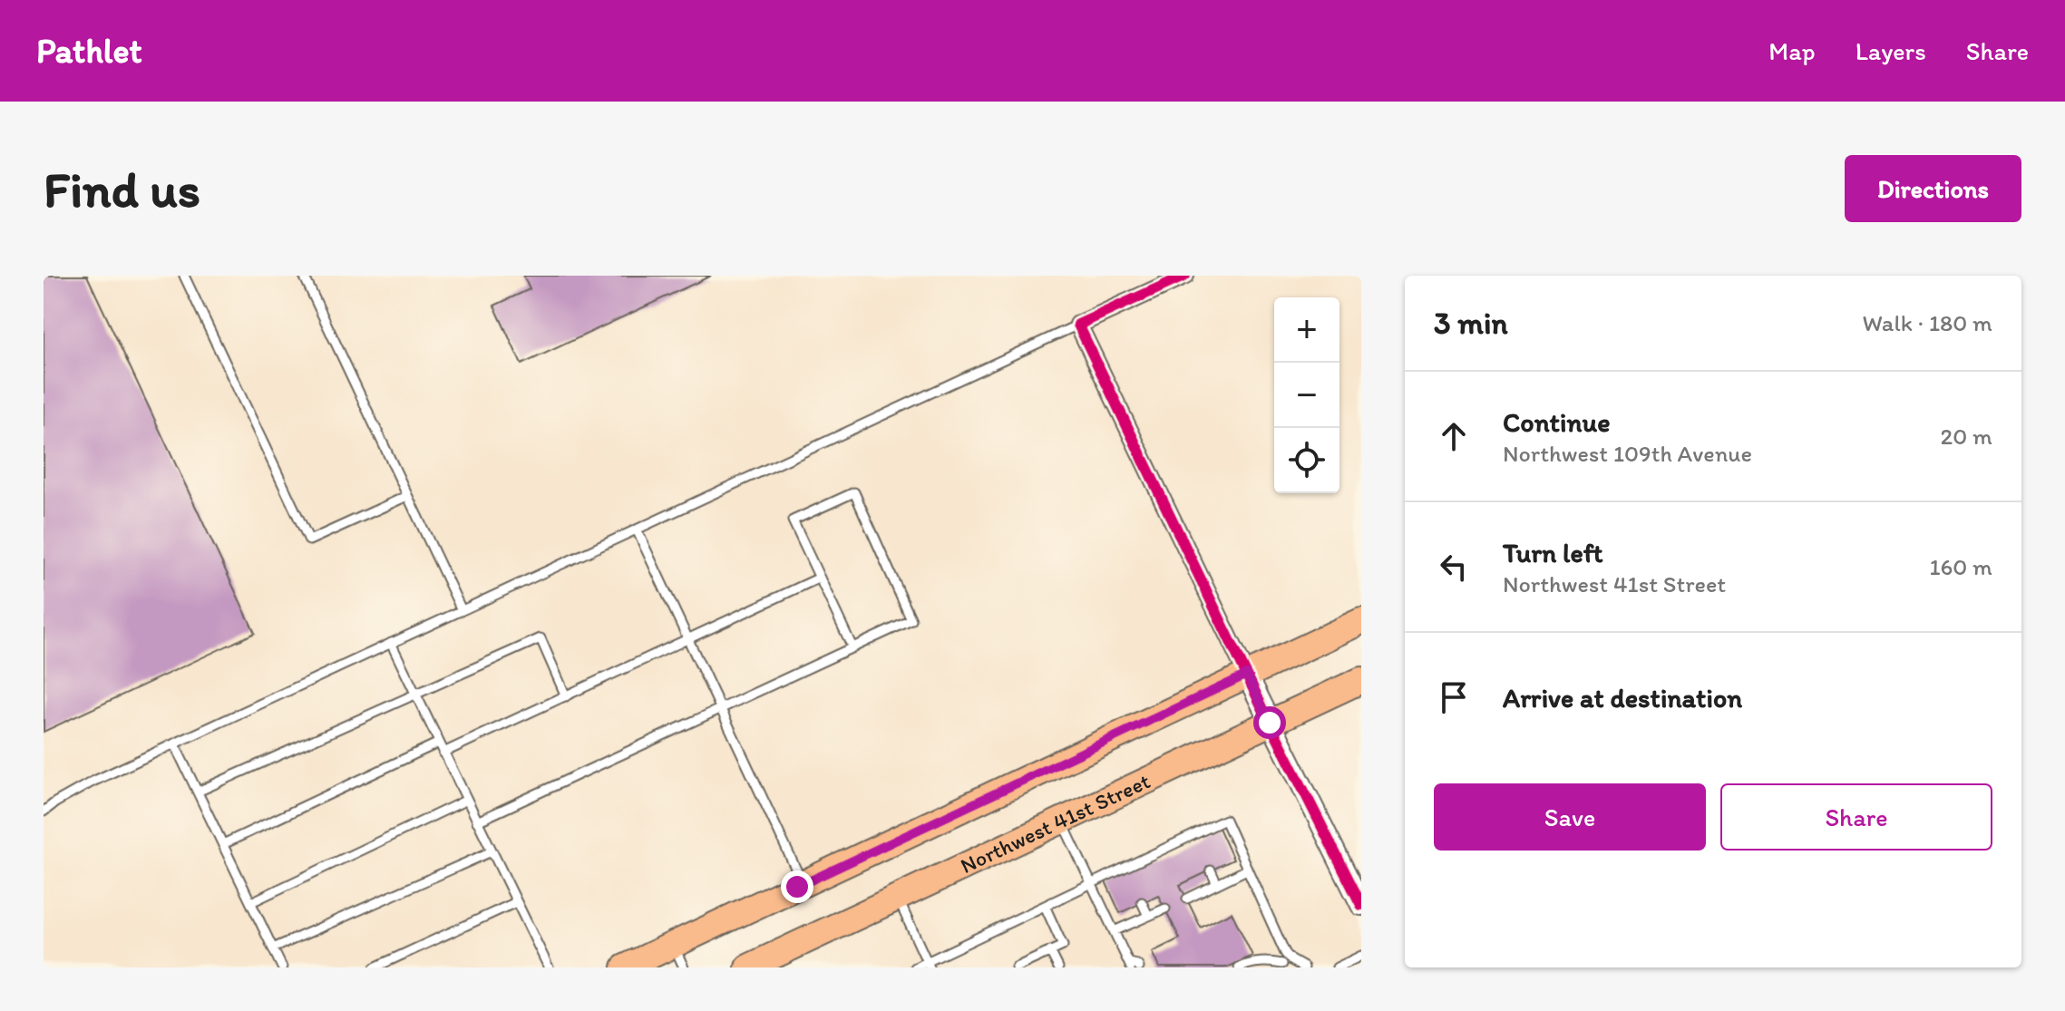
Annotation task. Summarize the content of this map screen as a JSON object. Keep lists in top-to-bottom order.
{
  "streets": {
    "main road": ["Northwest 41st Street"]
  },
  "page": {
    "header": "Pathlet",
    "nav": ["Map", "Layers", "Share"],
    "buttons": [
      "Directions",
      ["Save", "Share"]
    ],
    "title": "Find us",
    "heading": ["3 min", "Walk · 180 m"],
    "map_buttons": ["+", "−"],
    "list": [
      ["Continue", "Northwest 109th Avenue", "20 m"],
      ["Turn left", "Northwest 41st Street", "160 m"],
      "Arrive at destination"
    ]
  }
}
